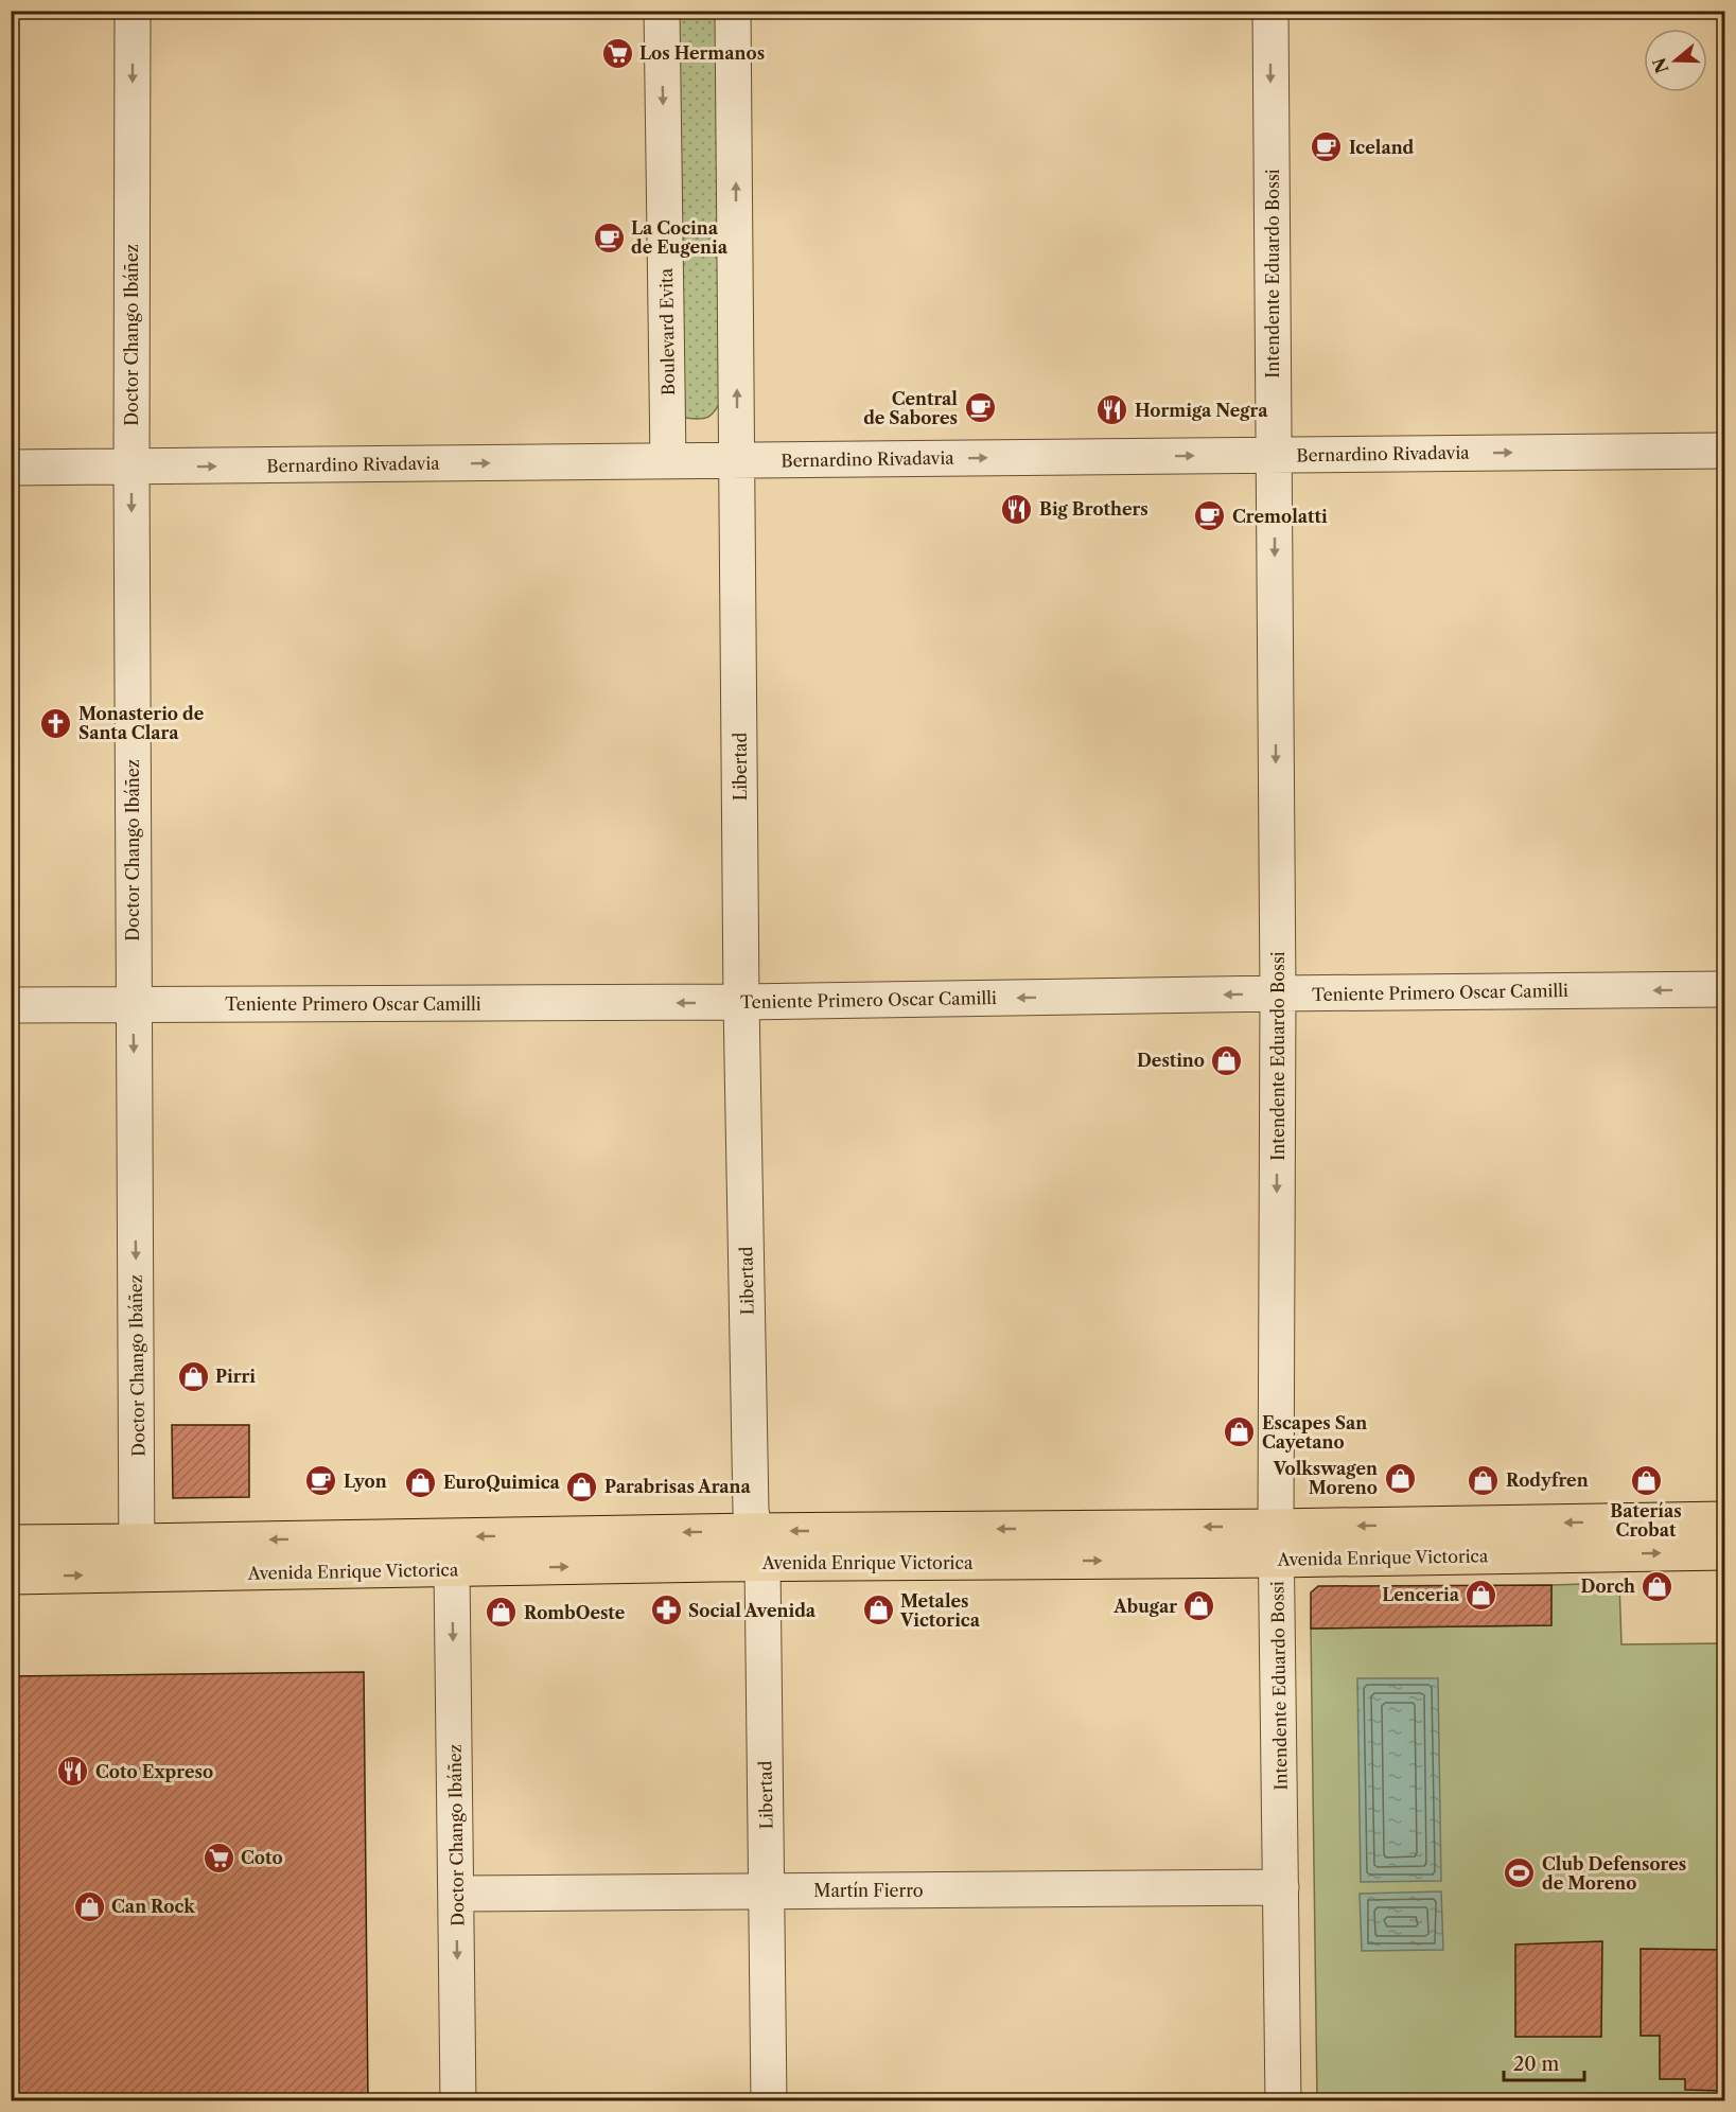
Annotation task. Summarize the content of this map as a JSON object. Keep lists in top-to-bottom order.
{
  "streets": {
    "main road": ["Avenida Enrique Victorica"],
    "street": [
      "Intendente Eduardo Bossi",
      "Boulevard Evita",
      "Doctor Chango Ibáñez",
      "Bernardino Rivadavia",
      "Libertad",
      "Teniente Primero Oscar Camilli",
      "Martín Fierro"
    ]
  },
  "crossings": [
    ["Intendente Eduardo Bossi", "Bernardino Rivadavia"],
    ["Intendente Eduardo Bossi", "Teniente Primero Oscar Camilli"],
    ["Intendente Eduardo Bossi", "Avenida Enrique Victorica"],
    ["Intendente Eduardo Bossi", "Martín Fierro"],
    ["Boulevard Evita", "Bernardino Rivadavia"],
    ["Doctor Chango Ibáñez", "Bernardino Rivadavia"],
    ["Doctor Chango Ibáñez", "Teniente Primero Oscar Camilli"],
    ["Doctor Chango Ibáñez", "Avenida Enrique Victorica"],
    ["Doctor Chango Ibáñez", "Martín Fierro"],
    ["Bernardino Rivadavia", "Libertad"],
    ["Libertad", "Teniente Primero Oscar Camilli"],
    ["Libertad", "Avenida Enrique Victorica"],
    ["Libertad", "Martín Fierro"]
  ],
  "one_way": [
    "Intendente Eduardo Bossi",
    "Doctor Chango Ibáñez",
    "Bernardino Rivadavia",
    "Teniente Primero Oscar Camilli"
  ],
  "places": {
    "supermarket": ["Los Hermanos", "Coto"],
    "cafe": [
      "Iceland",
      "La Cocina de Eugenia",
      "Central de Sabores",
      "Cremolatti",
      "Lyon"
    ],
    "restaurant": ["Hormiga Negra", "Big Brothers", "Coto Expreso"],
    "church": ["Monasterio de Santa Clara"],
    "shop": [
      "Destino",
      "Pirri",
      "Escapes San Cayetano",
      "Volkswagen Moreno",
      "Rodyfren",
      "Baterías Crobat",
      "EuroQuimica",
      "Parabrisas Arana",
      "Dorch",
      "Lenceria",
      "Abugar",
      "Metales Victorica",
      "RombOeste",
      "Can Rock"
    ],
    "pharmacy": ["Social Avenida"],
    "sports": ["Club Defensores de Moreno"]
  },
  "scale_bar": "20 m",
  "north": "left"
}
